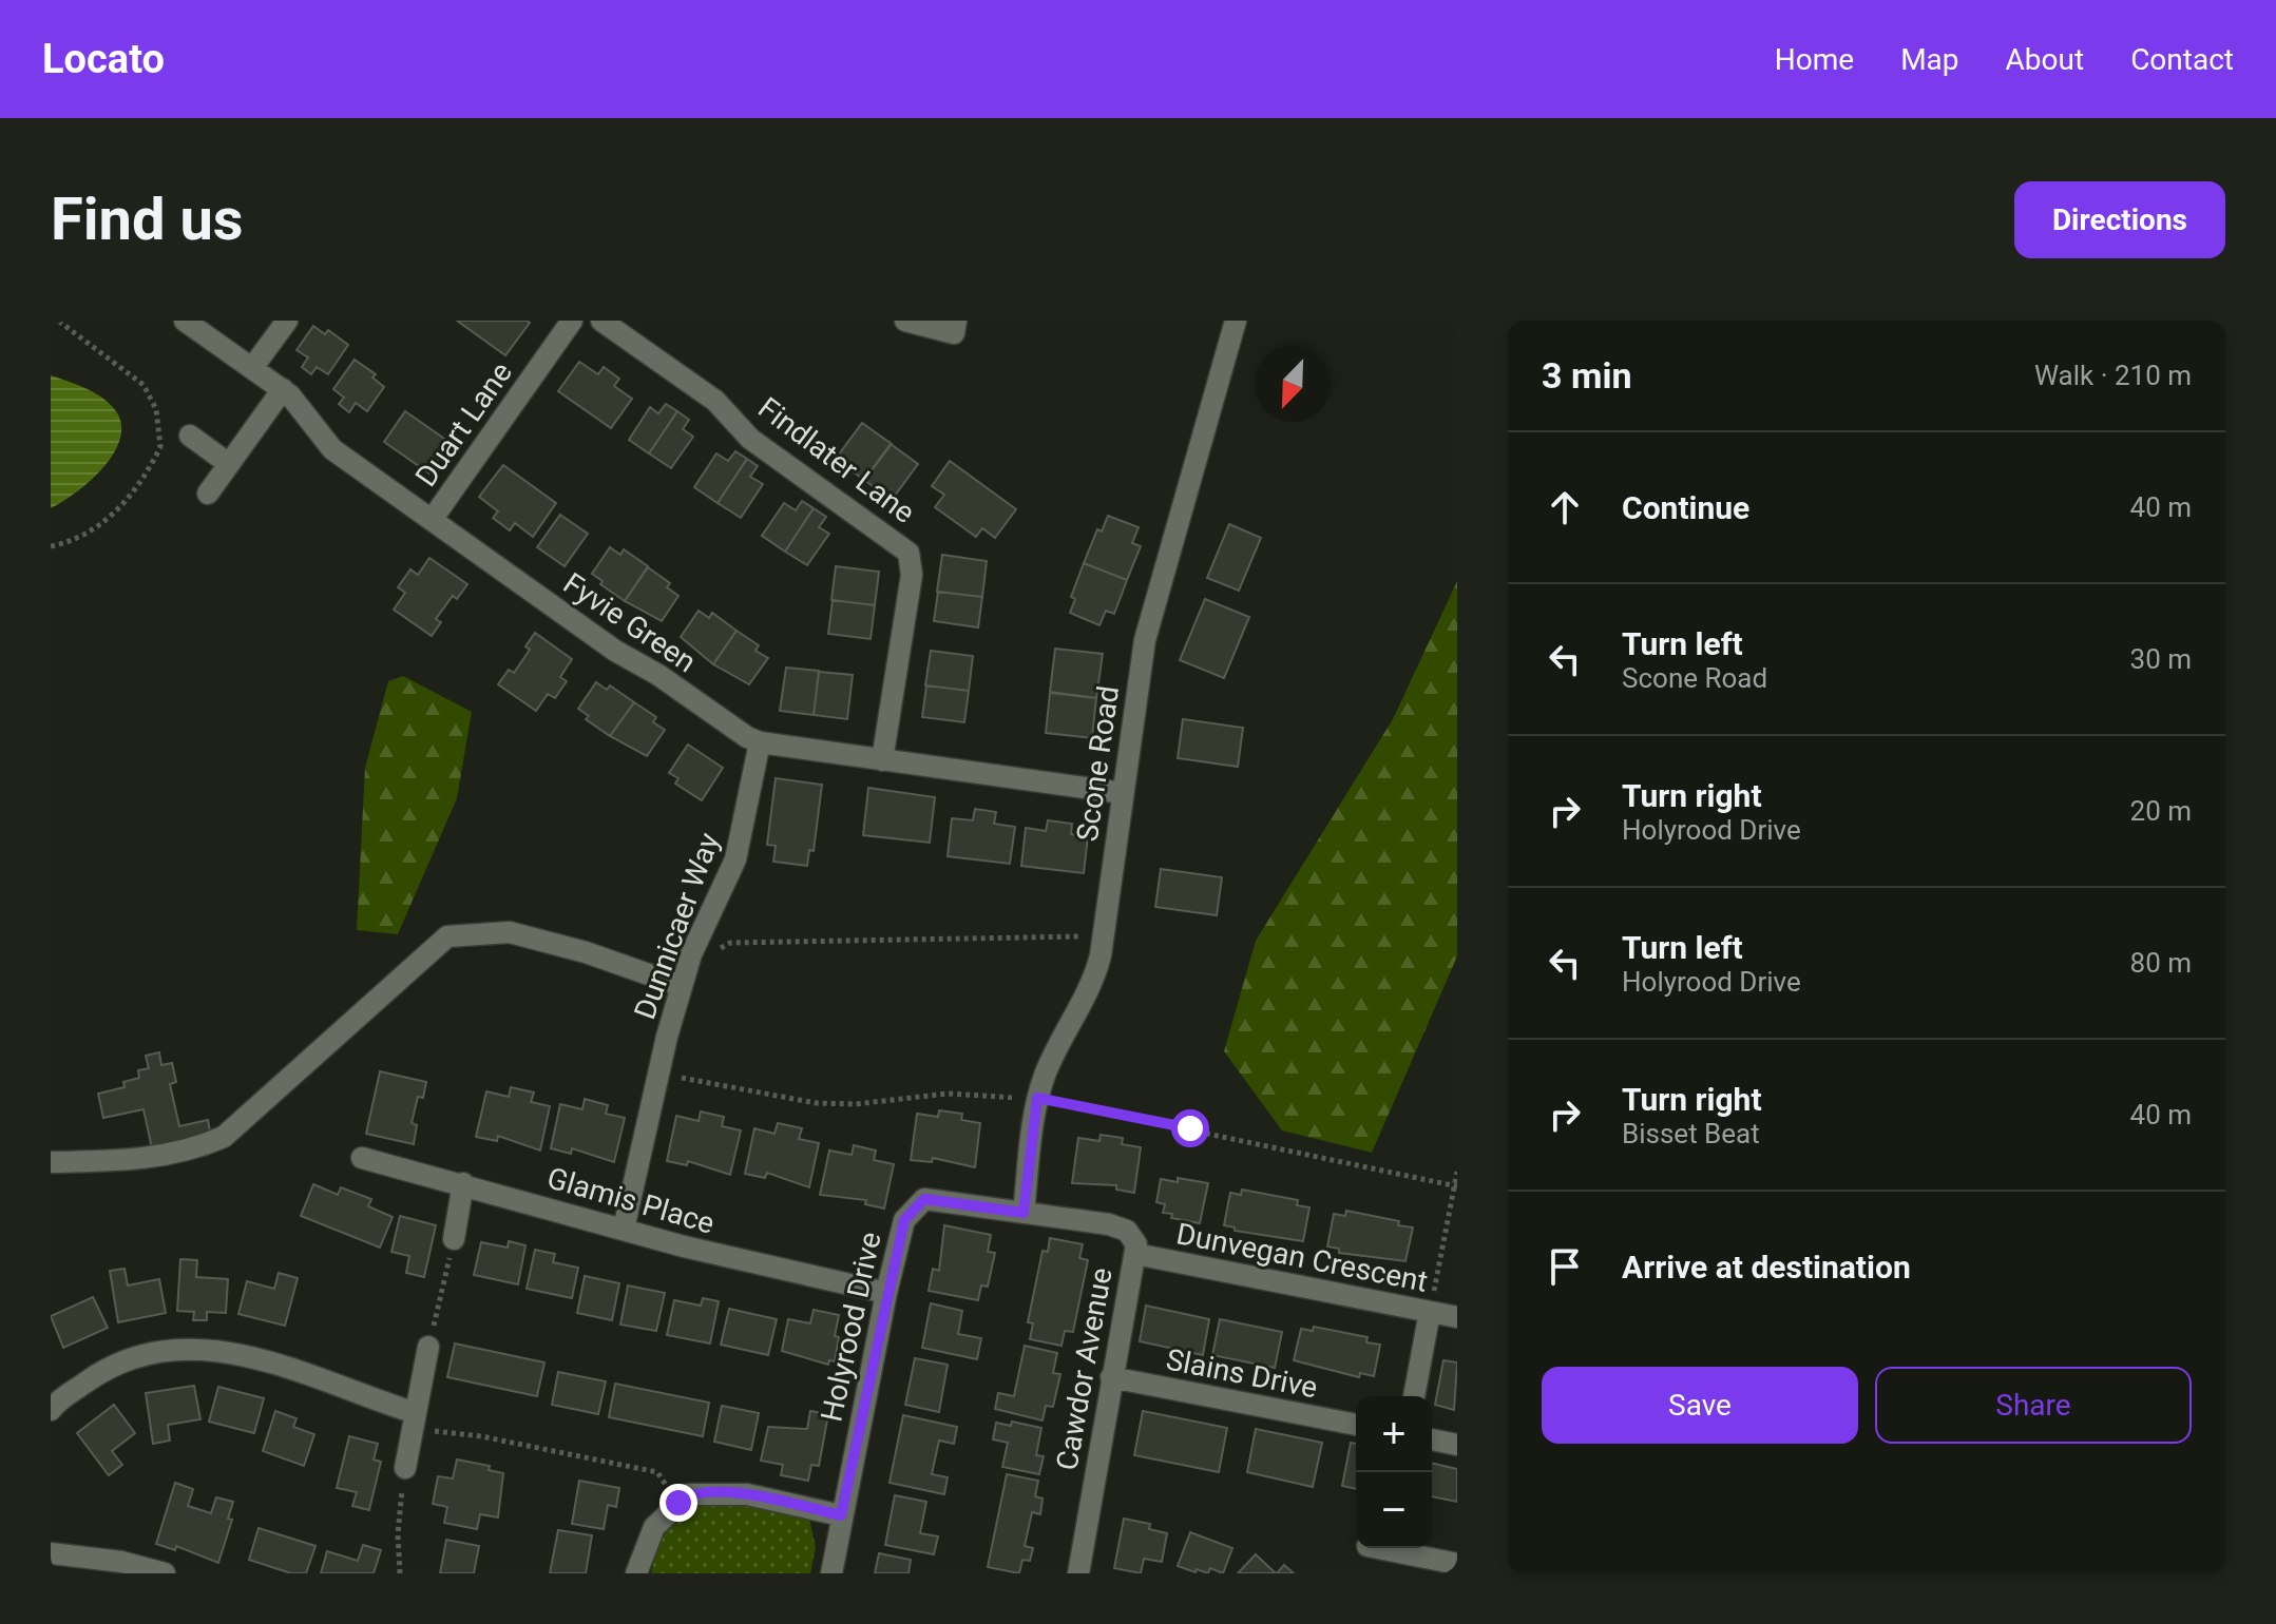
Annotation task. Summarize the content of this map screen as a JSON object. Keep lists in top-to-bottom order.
{
  "streets": {
    "street": [
      "Duart Lane",
      "Findlater Lane",
      "Fyvie Green",
      "Scone Road",
      "Dunnicaer Way",
      "Glamis Place",
      "Dunvegan Crescent",
      "Holyrood Drive",
      "Cawdor Avenue",
      "Slains Drive"
    ]
  },
  "crossings": [
    ["Duart Lane", "Fyvie Green"],
    ["Findlater Lane", "Fyvie Green"],
    ["Fyvie Green", "Scone Road"],
    ["Fyvie Green", "Dunnicaer Way"],
    ["Scone Road", "Holyrood Drive"],
    ["Scone Road", "Cawdor Avenue"],
    ["Dunnicaer Way", "Glamis Place"],
    ["Glamis Place", "Holyrood Drive"],
    ["Dunvegan Crescent", "Cawdor Avenue"],
    ["Holyrood Drive", "Cawdor Avenue"],
    ["Cawdor Avenue", "Slains Drive"]
  ],
  "north": "bottom left",
  "page": {
    "header": "Locato",
    "nav": [
      "Home",
      "Map",
      "About",
      "Contact"
    ],
    "buttons": [
      "Directions",
      ["Save", "Share"]
    ],
    "title": "Find us",
    "heading": ["3 min", "Walk · 210 m"],
    "list": [
      ["Continue", "40 m"],
      ["Turn left", "Scone Road", "30 m"],
      ["Turn right", "Holyrood Drive", "20 m"],
      ["Turn left", "Holyrood Drive", "80 m"],
      ["Turn right", "Bisset Beat", "40 m"],
      "Arrive at destination"
    ],
    "map_buttons": ["+", "−"]
  }
}
